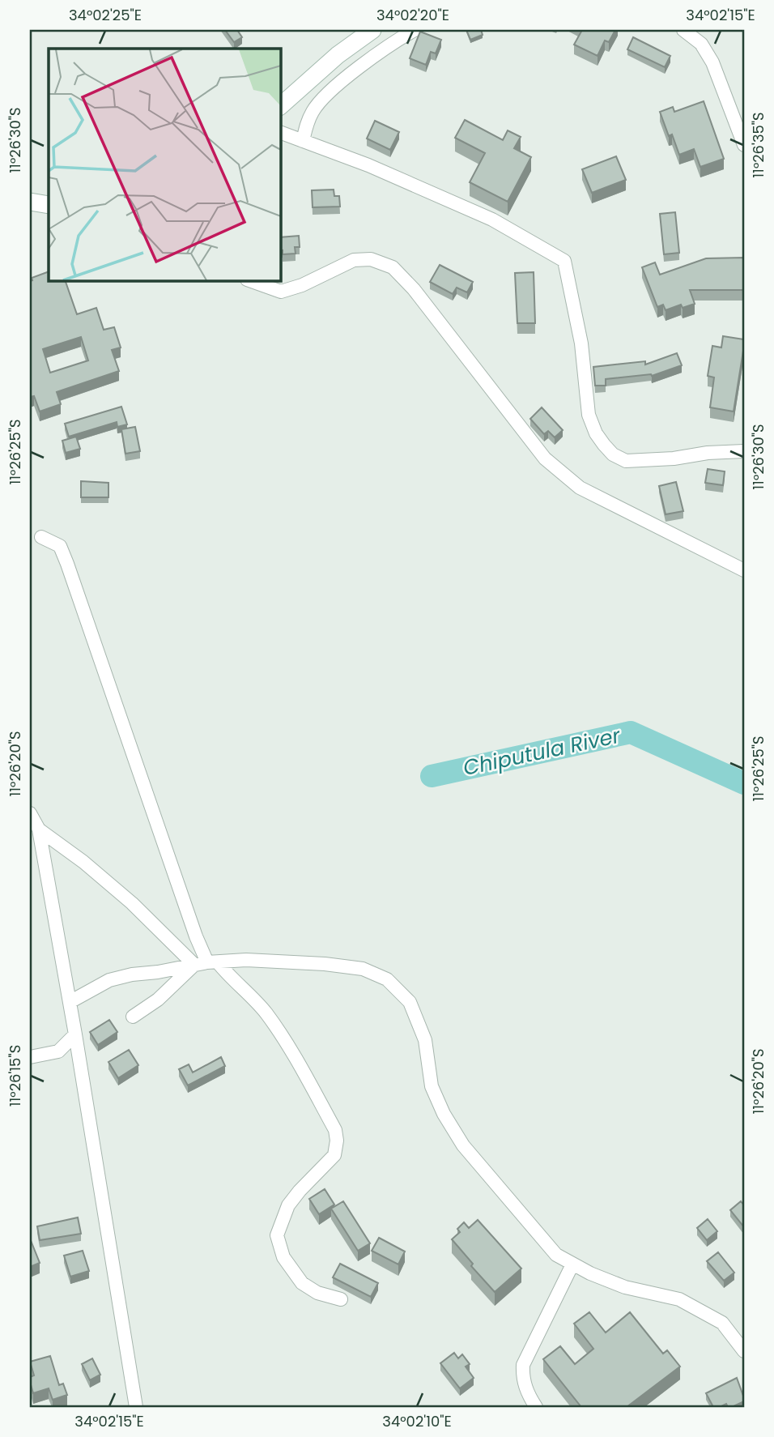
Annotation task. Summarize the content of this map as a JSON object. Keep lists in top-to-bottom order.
{
  "water": ["Chiputula River"],
  "coordinates": [
    "34°02'25\"E",
    "34°02'20\"E",
    "34°02'15\"E",
    "11°26'30\"S",
    "11°26'35\"S",
    "11°26'25\"S",
    "11°26'20\"S",
    "11°26'15\"S",
    "34°02'10\"E"
  ]
}
